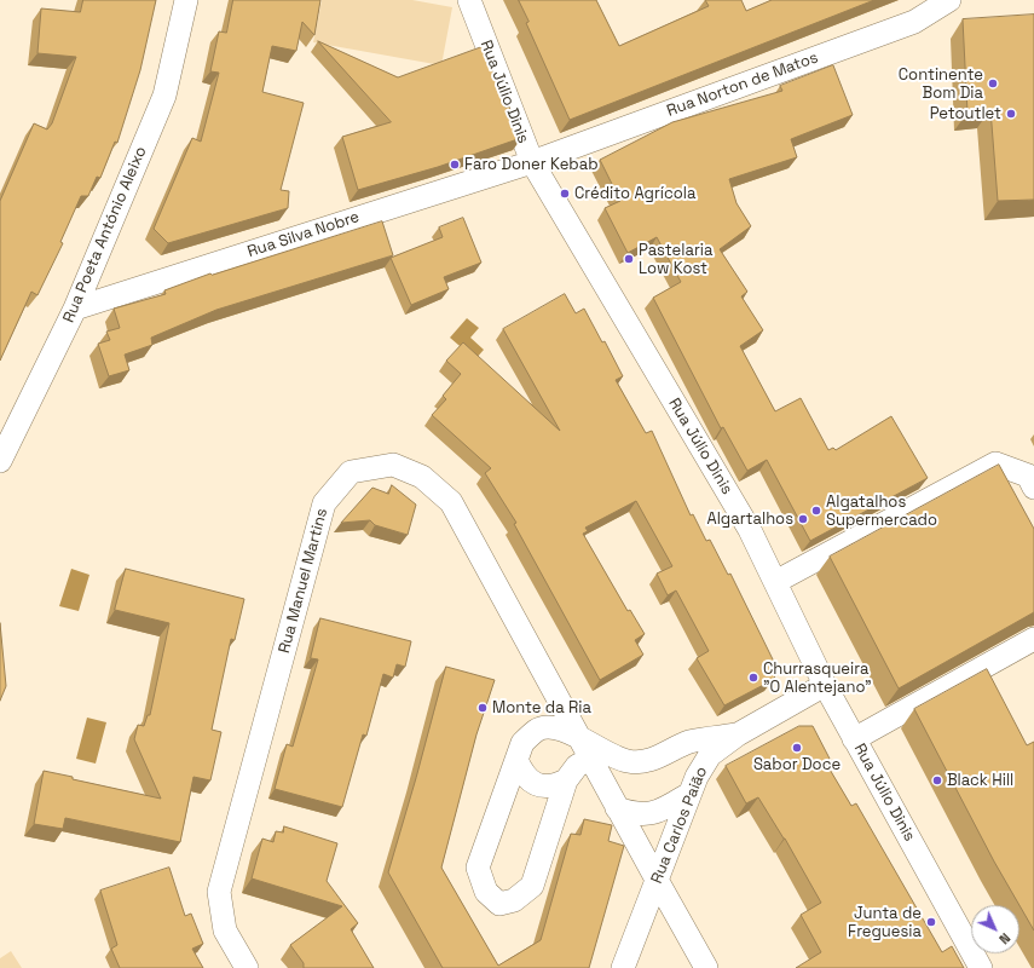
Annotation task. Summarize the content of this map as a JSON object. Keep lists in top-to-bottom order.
{
  "streets": {
    "street": [
      "Rua Norton de Matos",
      "Rua Júlio Dinis",
      "Rua Poeta António Aleixo",
      "Rua Silva Nobre",
      "Rua Manuel Martins",
      "Rua Carlos Paião"
    ]
  },
  "crossings": [
    ["Rua Norton de Matos", "Rua Júlio Dinis"],
    ["Rua Norton de Matos", "Rua Silva Nobre"],
    ["Rua Júlio Dinis", "Rua Silva Nobre"],
    ["Rua Júlio Dinis", "Rua Carlos Paião"],
    ["Rua Poeta António Aleixo", "Rua Silva Nobre"],
    ["Rua Manuel Martins", "Rua Carlos Paião"]
  ],
  "places": [
    "Continente Bom Dia",
    "Petoutlet",
    "Faro Doner Kebab",
    "Crédito Agrícola",
    "Pastelaria Low Kost",
    "Algatalhos Supermercado",
    "Algartalhos",
    "Churrasqueira \"O Alentejano\"",
    "Monte da Ria",
    "Sabor Doce",
    "Black Hill",
    "Junta de Freguesia"
  ],
  "north": "bottom right"
}
